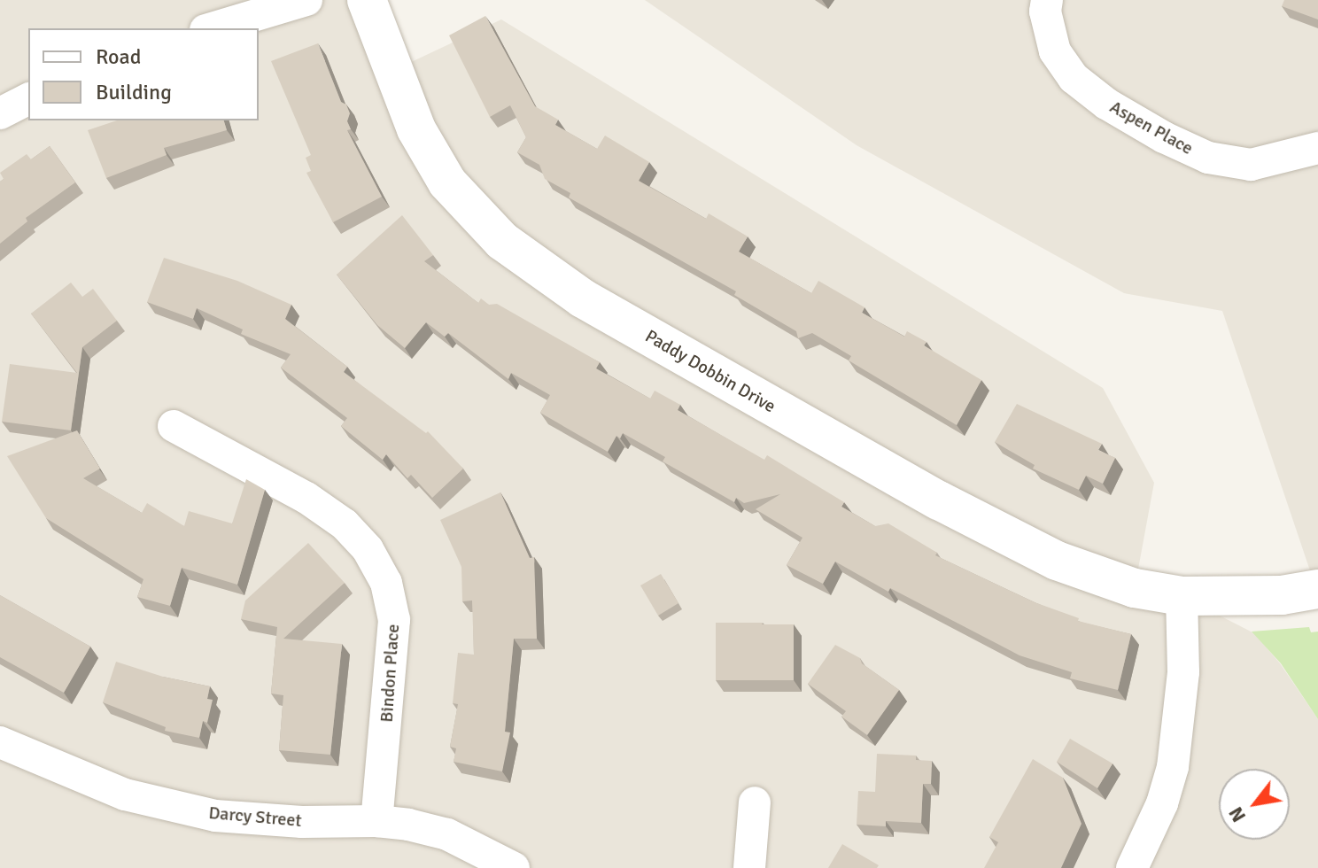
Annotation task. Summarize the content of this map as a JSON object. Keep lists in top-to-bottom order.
{
  "streets": {
    "street": [
      "Aspen Place",
      "Paddy Dobbin Drive",
      "Bindon Place",
      "Darcy Street"
    ]
  },
  "crossings": [
    ["Bindon Place", "Darcy Street"]
  ],
  "legend": ["Road", "Building"],
  "north": "bottom left"
}
